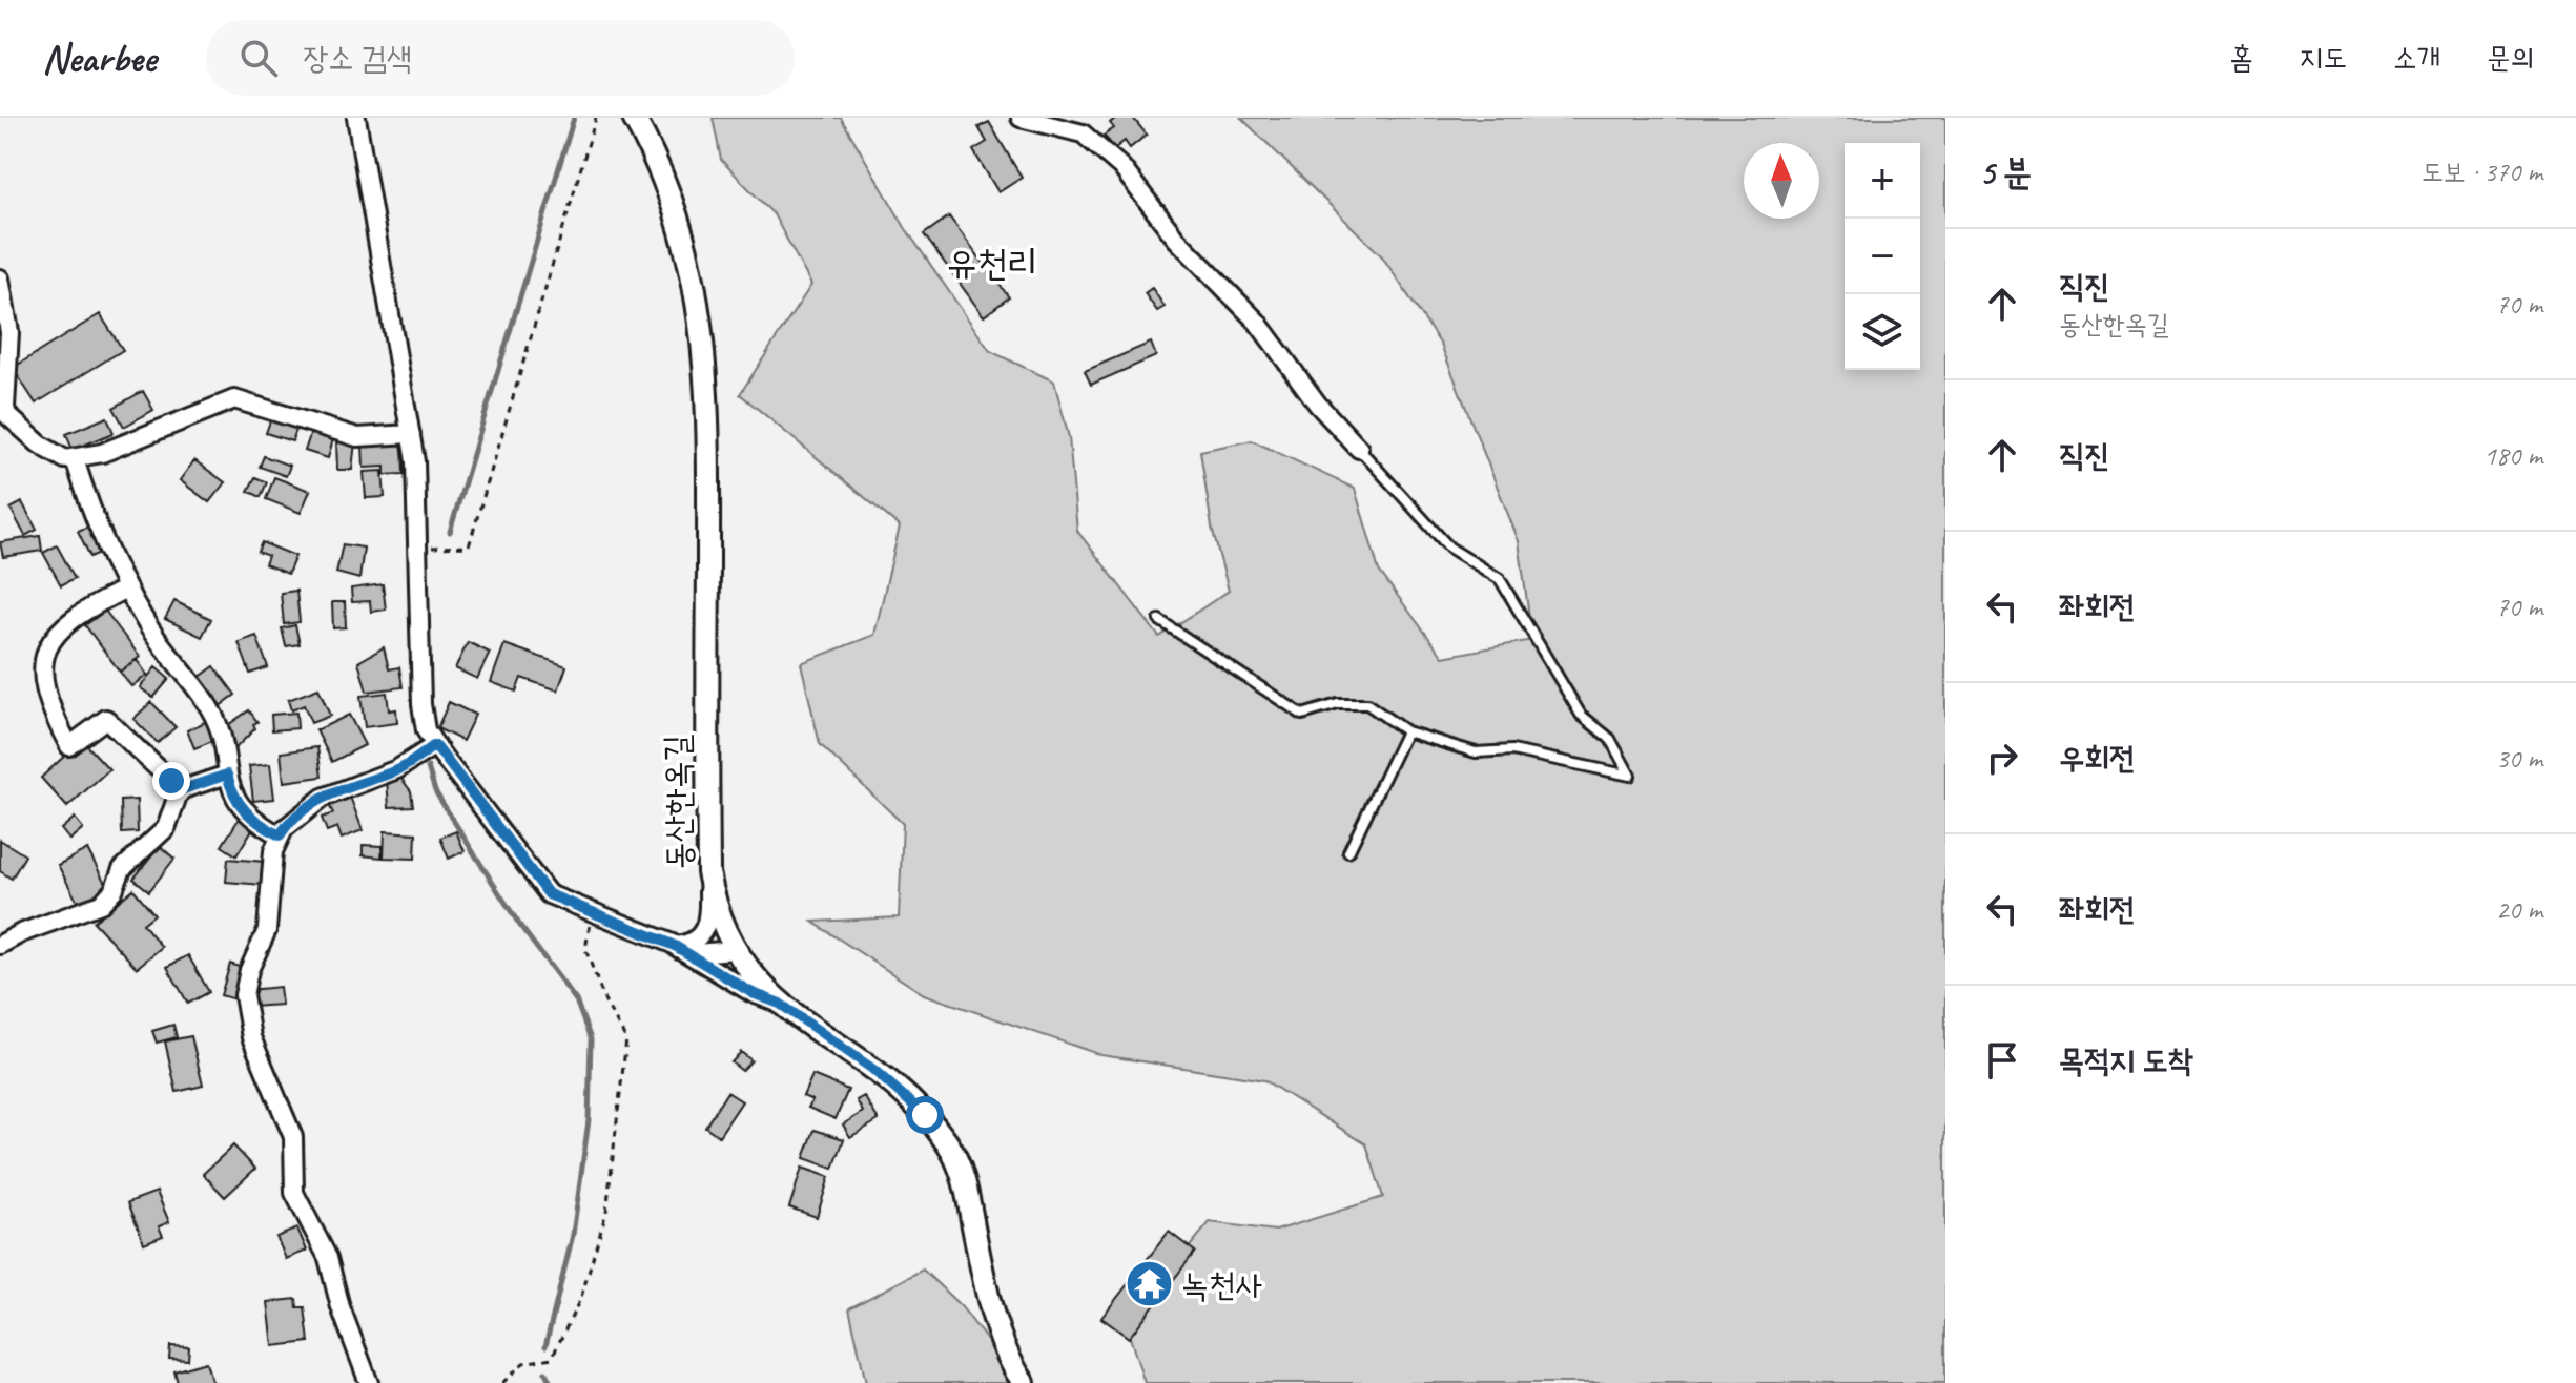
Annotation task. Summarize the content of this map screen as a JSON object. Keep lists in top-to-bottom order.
{
  "streets": {
    "street": ["동산한옥길"]
  },
  "districts": ["유천리"],
  "places": {
    "temple": ["녹천사"]
  },
  "north": "top",
  "page": {
    "header": "Nearbee",
    "search": "장소 검색",
    "nav": [
      "홈",
      "지도",
      "소개",
      "문의"
    ],
    "heading": ["5 분", "도보 · 370 m"],
    "map_buttons": ["+", "−"],
    "list": [
      ["직진", "동산한옥길", "70 m"],
      ["직진", "180 m"],
      ["좌회전", "70 m"],
      ["우회전", "30 m"],
      ["좌회전", "20 m"],
      "목적지 도착"
    ]
  }
}
